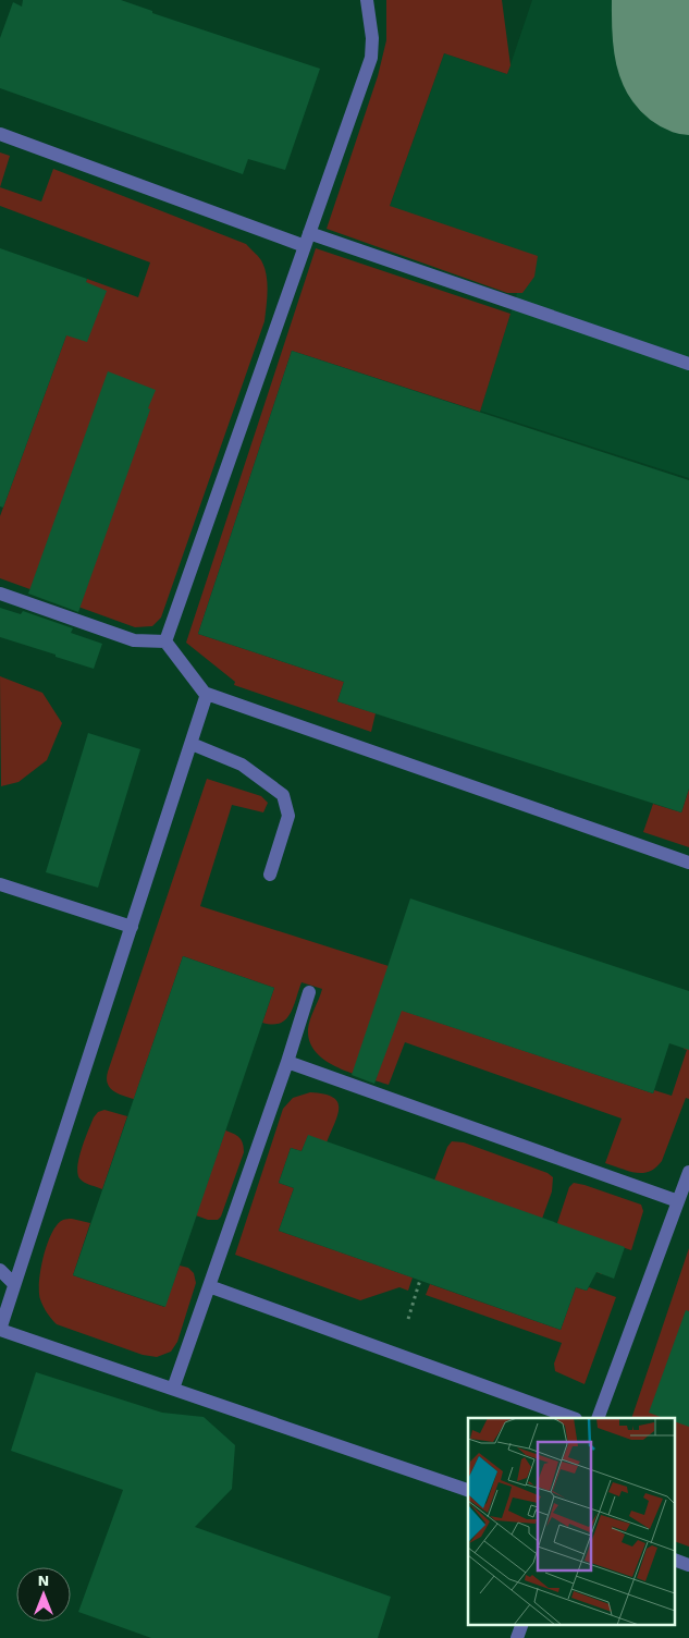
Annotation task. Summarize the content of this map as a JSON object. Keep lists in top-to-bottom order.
{
  "north": "top"
}
